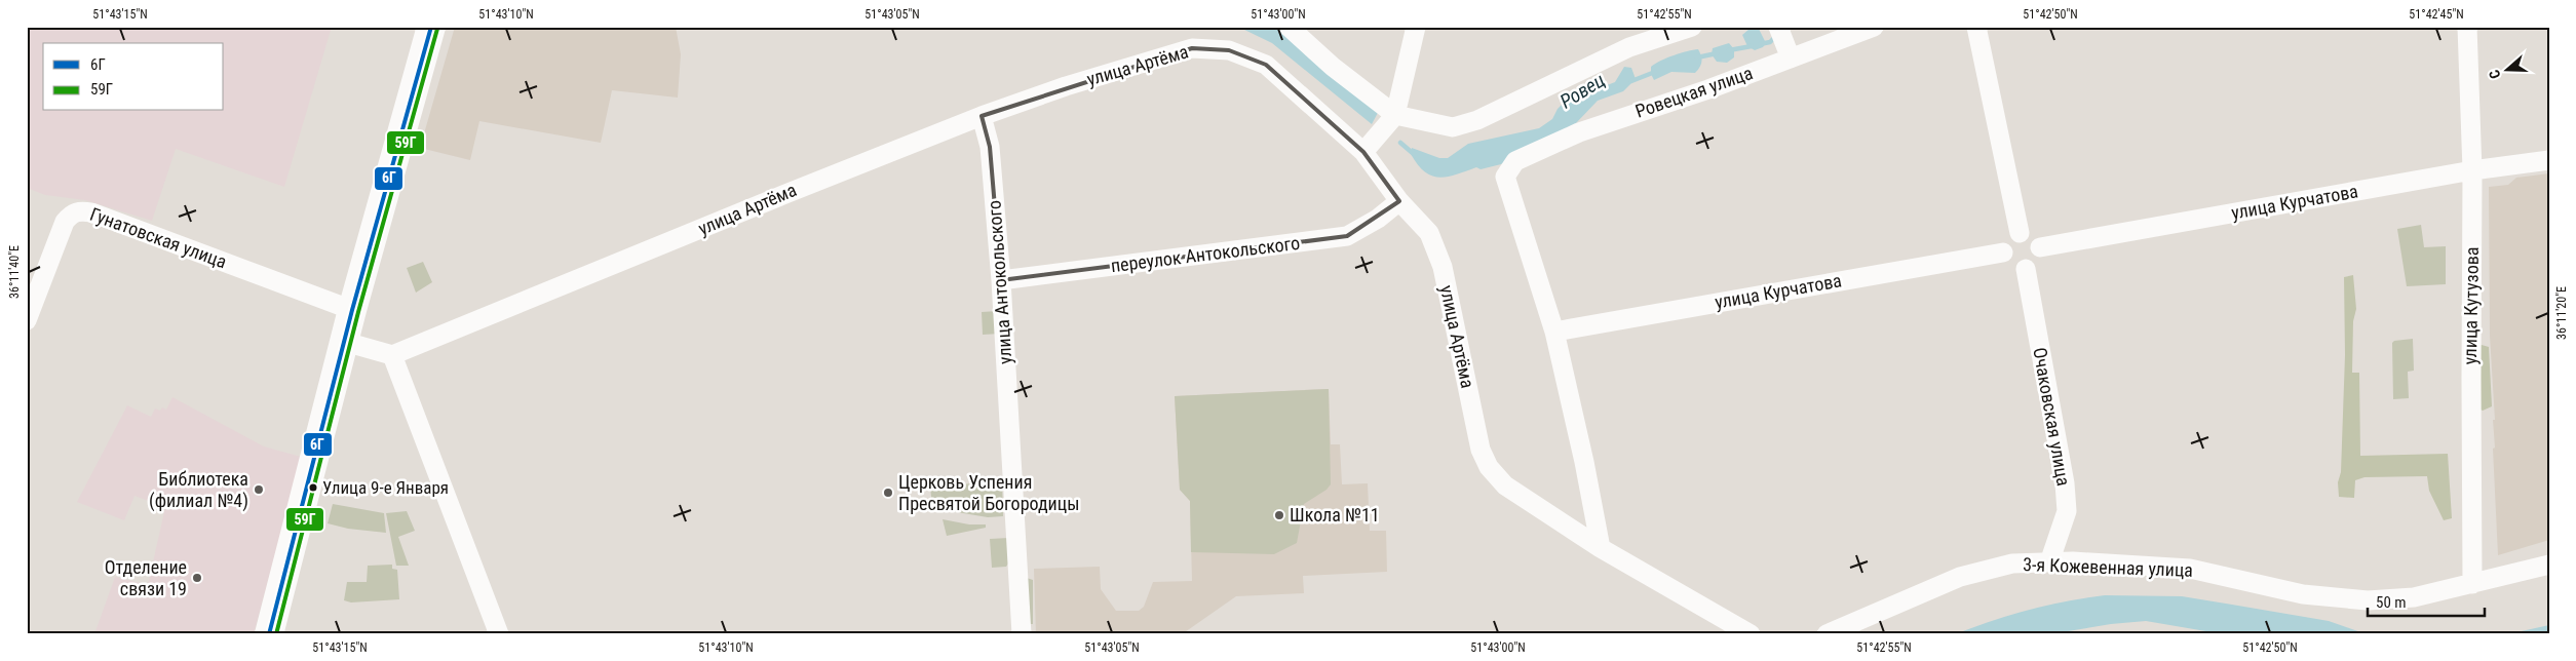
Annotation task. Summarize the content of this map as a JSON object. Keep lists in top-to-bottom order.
{
  "streets": {
    "street": [
      "улица Артёма",
      "Ровецкая улица",
      "улица Курчатова",
      "Гунатовская улица",
      "переулок Антокольского",
      "улица Антокольского",
      "улица Кутузова",
      "Очаковская улица",
      "3-я Кожевенная улица"
    ]
  },
  "crossings": [
    ["улица Артёма", "переулок Антокольского"],
    ["улица Артёма", "улица Антокольского"],
    ["Ровецкая улица", "улица Курчатова"],
    ["улица Курчатова", "улица Кутузова"],
    ["улица Курчатова", "Очаковская улица"],
    ["переулок Антокольского", "улица Антокольского"],
    ["улица Кутузова", "3-я Кожевенная улица"],
    ["Очаковская улица", "3-я Кожевенная улица"]
  ],
  "water": ["Ровец"],
  "places": [
    "Улица 9-е Января",
    "Библиотека (филиал №4)",
    "Церковь Успения Пресвятой Богородицы",
    "Школа №11",
    "Отделение связи 19"
  ],
  "lines": ["transit line 6Г", "transit line 59Г"],
  "legend": ["6Г", "59Г"],
  "scale_bar": "50 m",
  "north": "left",
  "coordinates": [
    "51°43'15\"N",
    "51°43'10\"N",
    "51°43'05\"N",
    "51°43'00\"N",
    "51°42'55\"N",
    "51°42'50\"N",
    "51°42'45\"N",
    "36°11'40\"E",
    "36°11'20\"E"
  ]
}
